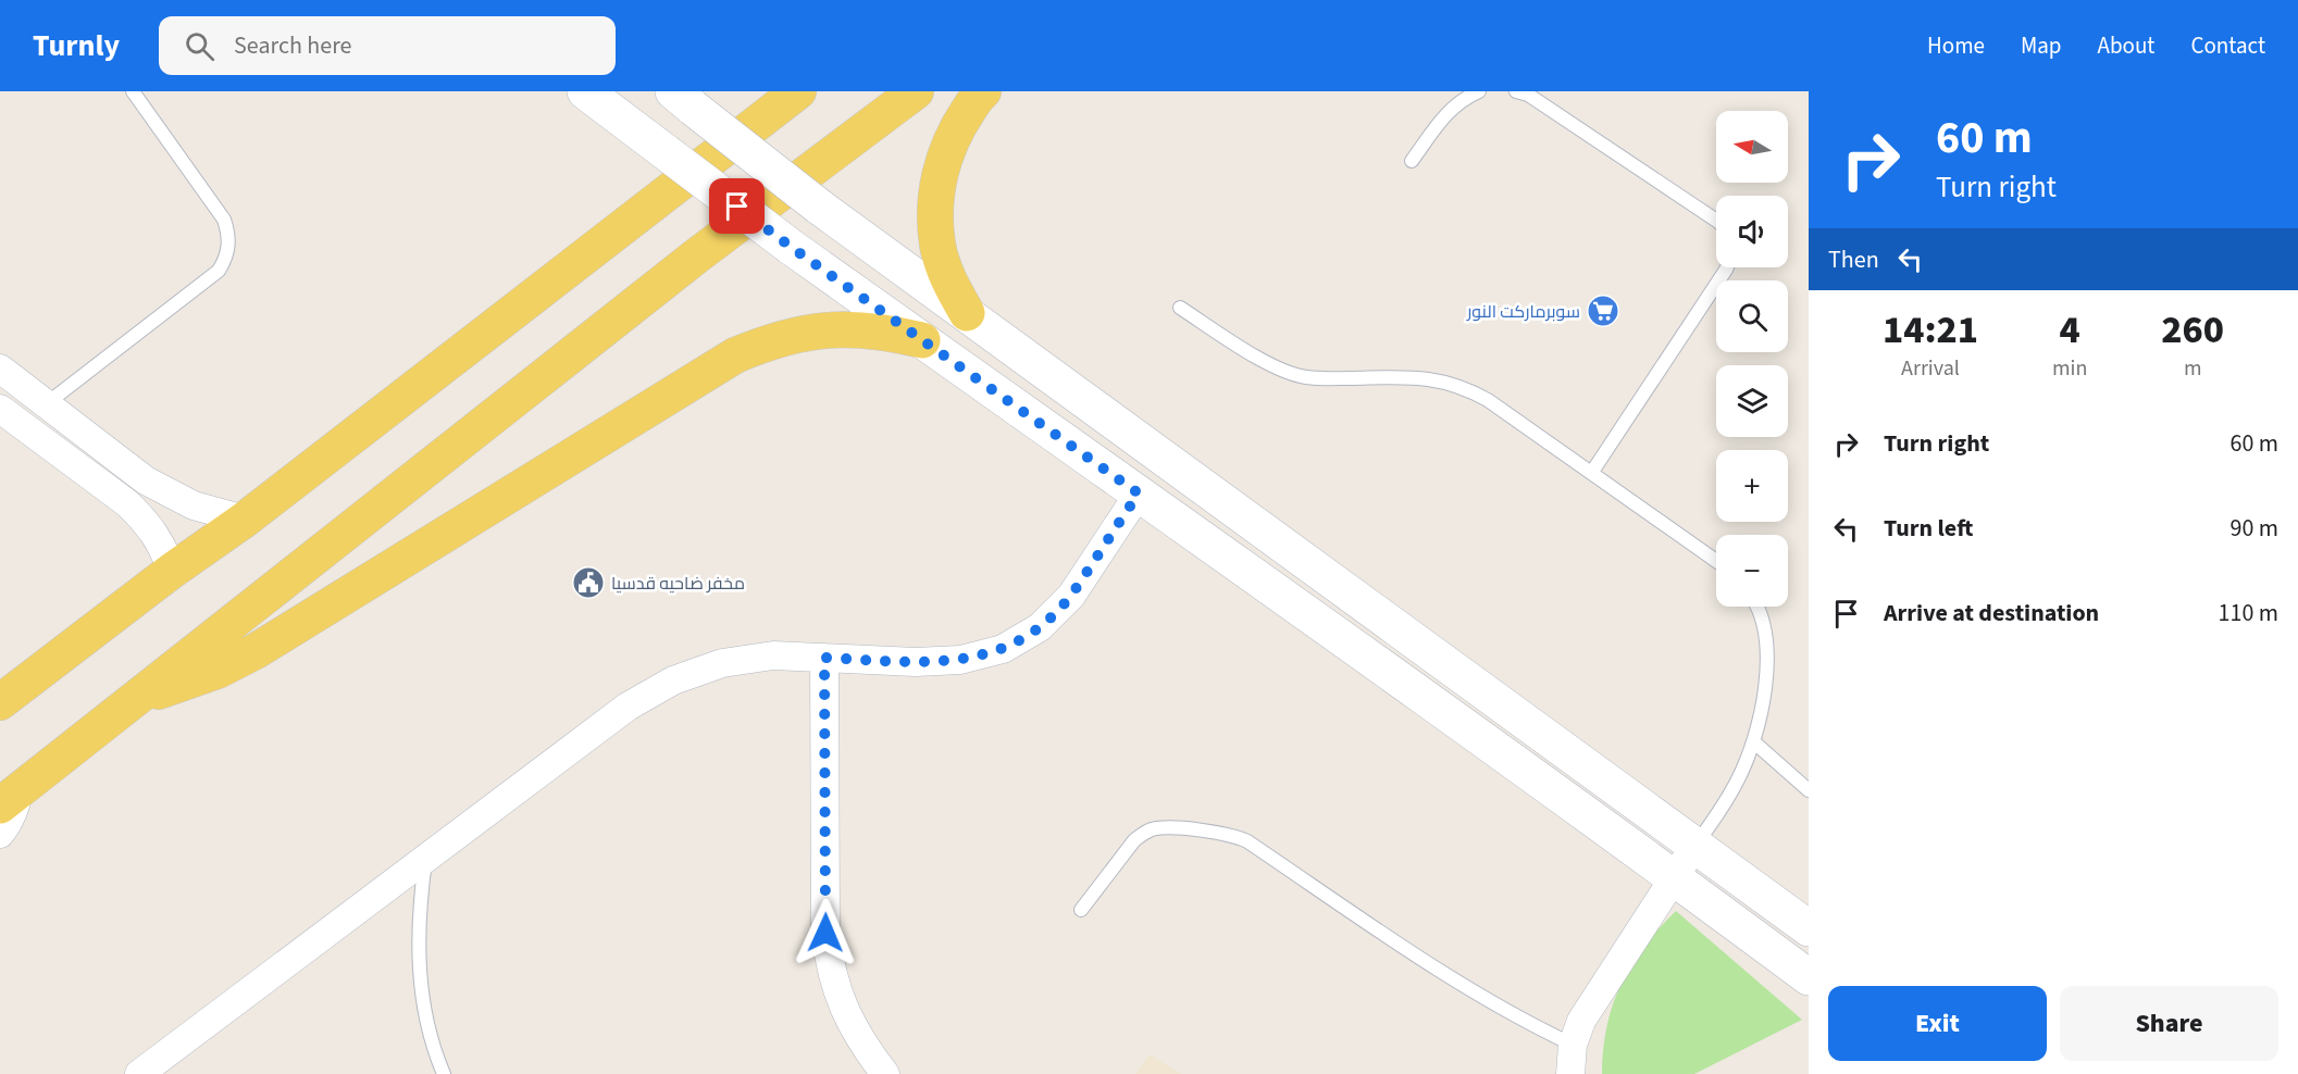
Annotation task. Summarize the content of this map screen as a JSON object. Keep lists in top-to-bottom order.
{
  "places": {
    "supermarket": ["سوبرماركت النور"],
    "public building": ["مخفر ضاحيه قدسيا"]
  },
  "north": "left",
  "page": {
    "header": "Turnly",
    "search": "Search here",
    "nav": [
      "Home",
      "Map",
      "About",
      "Contact"
    ],
    "turn": ["60 m", "Turn right"],
    "map_buttons": ["+", "−"],
    "then": "Then",
    "eta": [
      "14:21",
      "Arrival",
      "4",
      "min",
      "260",
      "m"
    ],
    "list": [
      {
        "name": "Turn right",
        "value": "60 m"
      },
      {
        "name": "Turn left",
        "value": "90 m"
      },
      {
        "name": "Arrive at destination",
        "value": "110 m"
      }
    ],
    "buttons": ["Exit", "Share"]
  }
}
